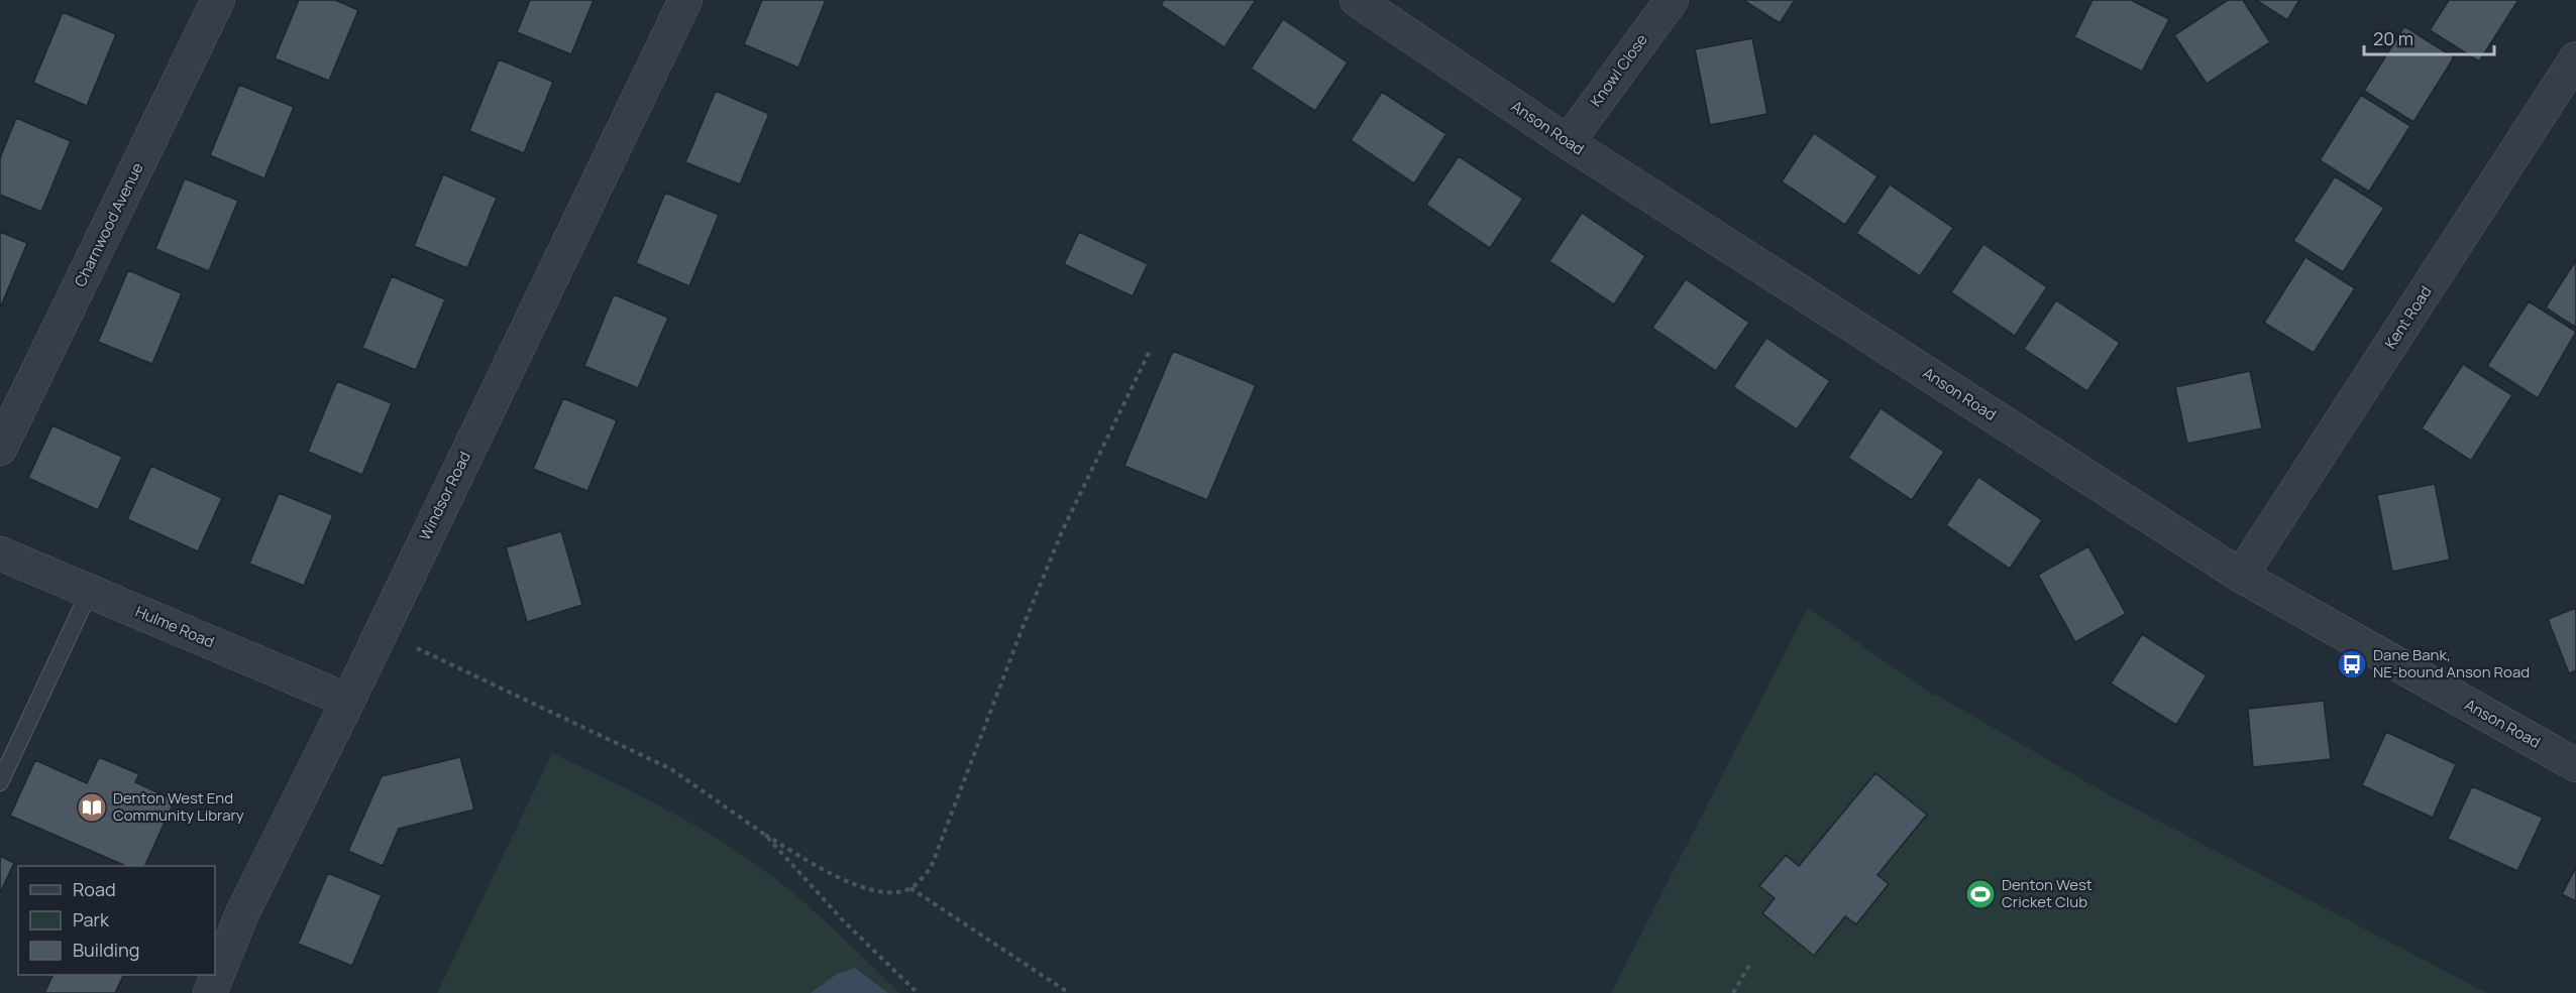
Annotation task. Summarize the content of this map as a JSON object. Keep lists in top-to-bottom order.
{
  "streets": {
    "street": [
      "Knowl Close",
      "Anson Road",
      "Charnwood Avenue",
      "Kent Road",
      "Windsor Road",
      "Hulme Road"
    ]
  },
  "crossings": [
    ["Knowl Close", "Anson Road"],
    ["Anson Road", "Kent Road"],
    ["Windsor Road", "Hulme Road"]
  ],
  "places": {
    "bus stop": ["Dane Bank, NE-bound Anson Road"],
    "library": ["Denton West End Community Library"],
    "sports": ["Denton West Cricket Club"]
  },
  "legend": ["Road", "Park", "Building"],
  "scale_bar": "20 m"
}
